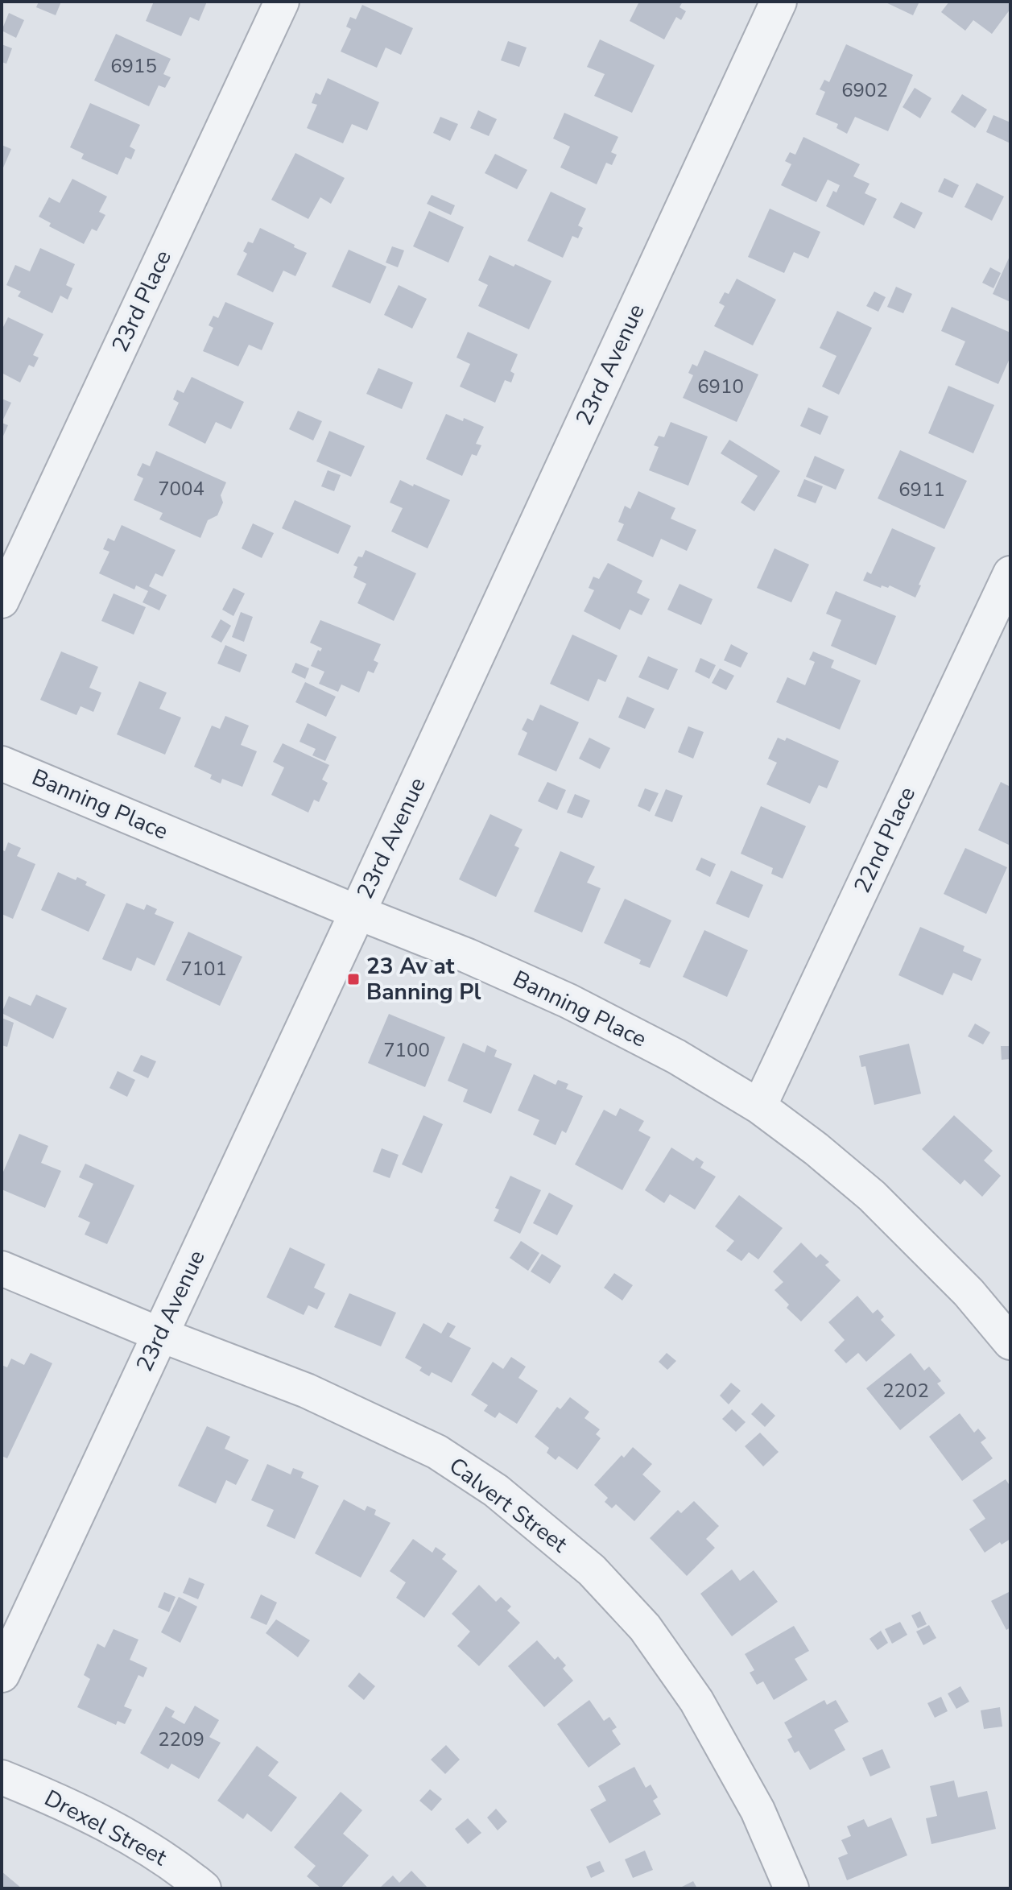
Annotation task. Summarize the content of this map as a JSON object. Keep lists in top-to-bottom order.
{
  "streets": {
    "street": [
      "23rd Place",
      "23rd Avenue",
      "Banning Place",
      "22nd Place",
      "Calvert Street",
      "Drexel Street"
    ]
  },
  "crossings": [
    ["23rd Avenue", "Banning Place"],
    ["23rd Avenue", "Calvert Street"],
    ["Banning Place", "22nd Place"]
  ],
  "places": {
    "transit": ["23 Av at Banning Pl"]
  },
  "house_numbers": [
    "6915",
    "6902",
    "6910",
    "7004",
    "6911",
    "7101",
    "7100",
    "2202",
    "2209"
  ]
}
